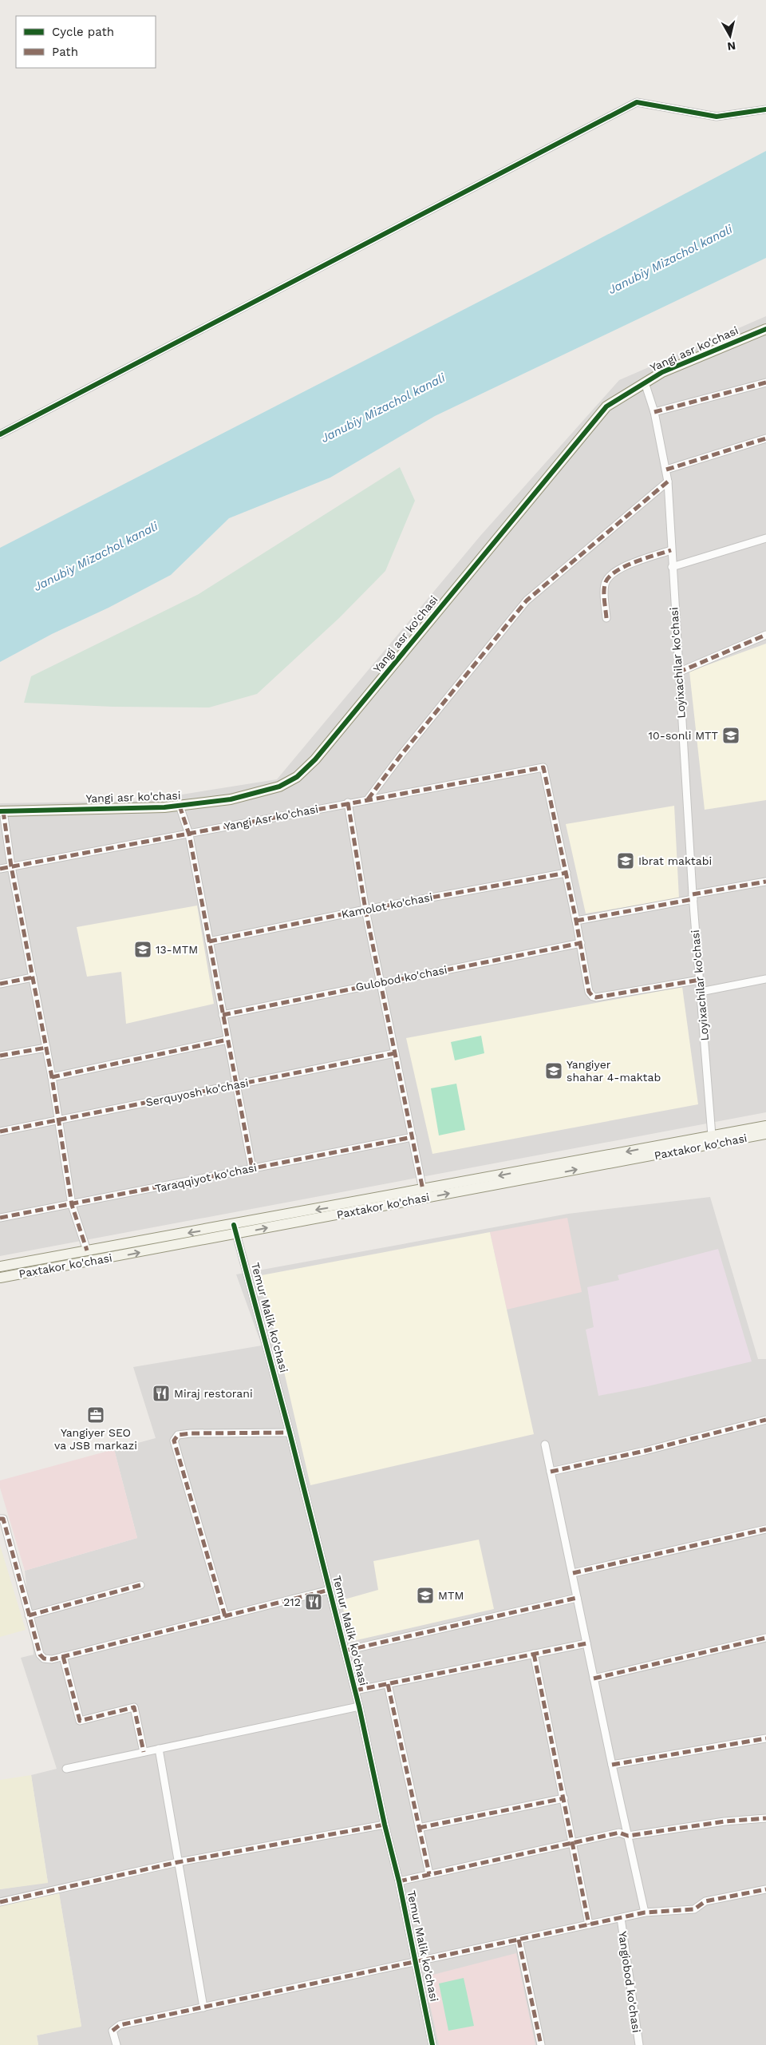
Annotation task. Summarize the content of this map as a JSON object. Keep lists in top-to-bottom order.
{
  "streets": {
    "main road": ["Yangi asr ko'chasi", "Paxtakor ko'chasi"],
    "street": [
      "Loyixachilar ko'chasi",
      "Yangi Asr ko'chasi",
      "Kamolot ko'chasi",
      "Gulobod ko'chasi",
      "Serquyosh ko'chasi",
      "Taraqqiyot ko'chasi",
      "Temur Malik ko'chasi",
      "Yangiobod ko'chasi"
    ]
  },
  "crossings": [
    ["Yangi asr ko'chasi", "Loyixachilar ko'chasi"],
    ["Loyixachilar ko'chasi", "Paxtakor ko'chasi"],
    ["Yangi Asr ko'chasi", "Kamolot ko'chasi"],
    ["Paxtakor ko'chasi", "Temur Malik ko'chasi"]
  ],
  "water": ["Janubiy Mizachol kanali"],
  "places": {
    "school or university": [
      "10-sonli MTT",
      "Ibrat maktabi",
      "13-MTM",
      "Yangiyer shahar 4-maktab",
      "MTM"
    ],
    "restaurant": ["Miraj restorani", "212"],
    "office": ["Yangiyer SEO va JSB markazi"]
  },
  "legend": ["Cycle path", "Path"],
  "north": "bottom"
}
